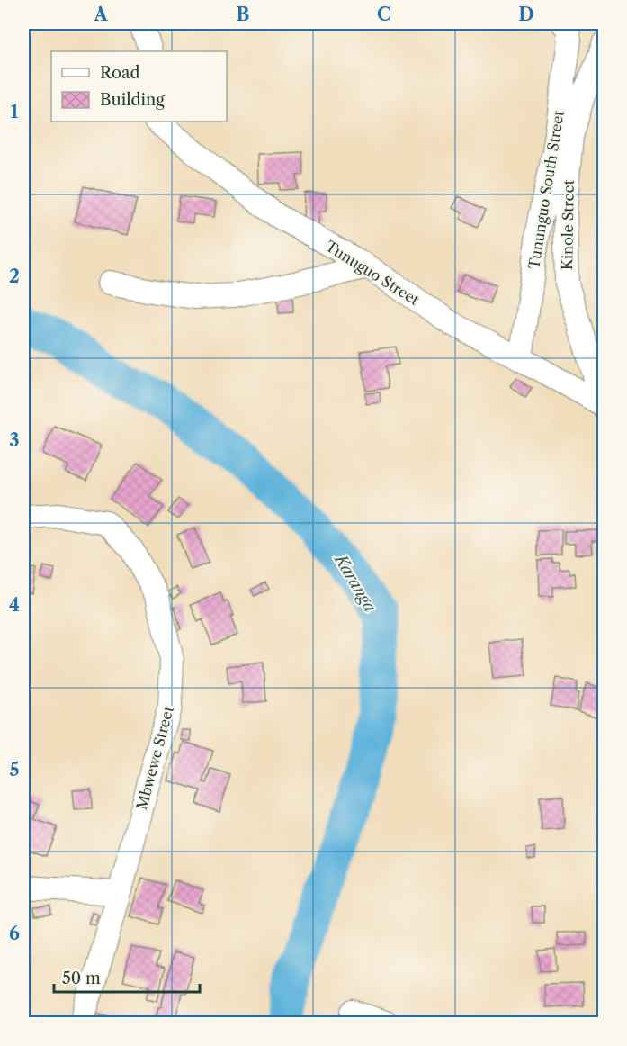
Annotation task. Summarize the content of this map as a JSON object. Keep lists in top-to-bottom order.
{
  "streets": {
    "street": [
      "Tununguo South Street",
      "Kinole Street",
      "Tunuguo Street",
      "Mbwewe Street"
    ]
  },
  "crossings": [
    ["Tununguo South Street", "Tunuguo Street"],
    ["Kinole Street", "Tunuguo Street"]
  ],
  "water": ["Karanga"],
  "legend": ["Road", "Building"],
  "scale_bar": "50 m",
  "grid": {
    "columns": [
      "A",
      "B",
      "C",
      "D"
    ],
    "rows": [
      "1",
      "2",
      "3",
      "4",
      "5",
      "6"
    ]
  }
}
